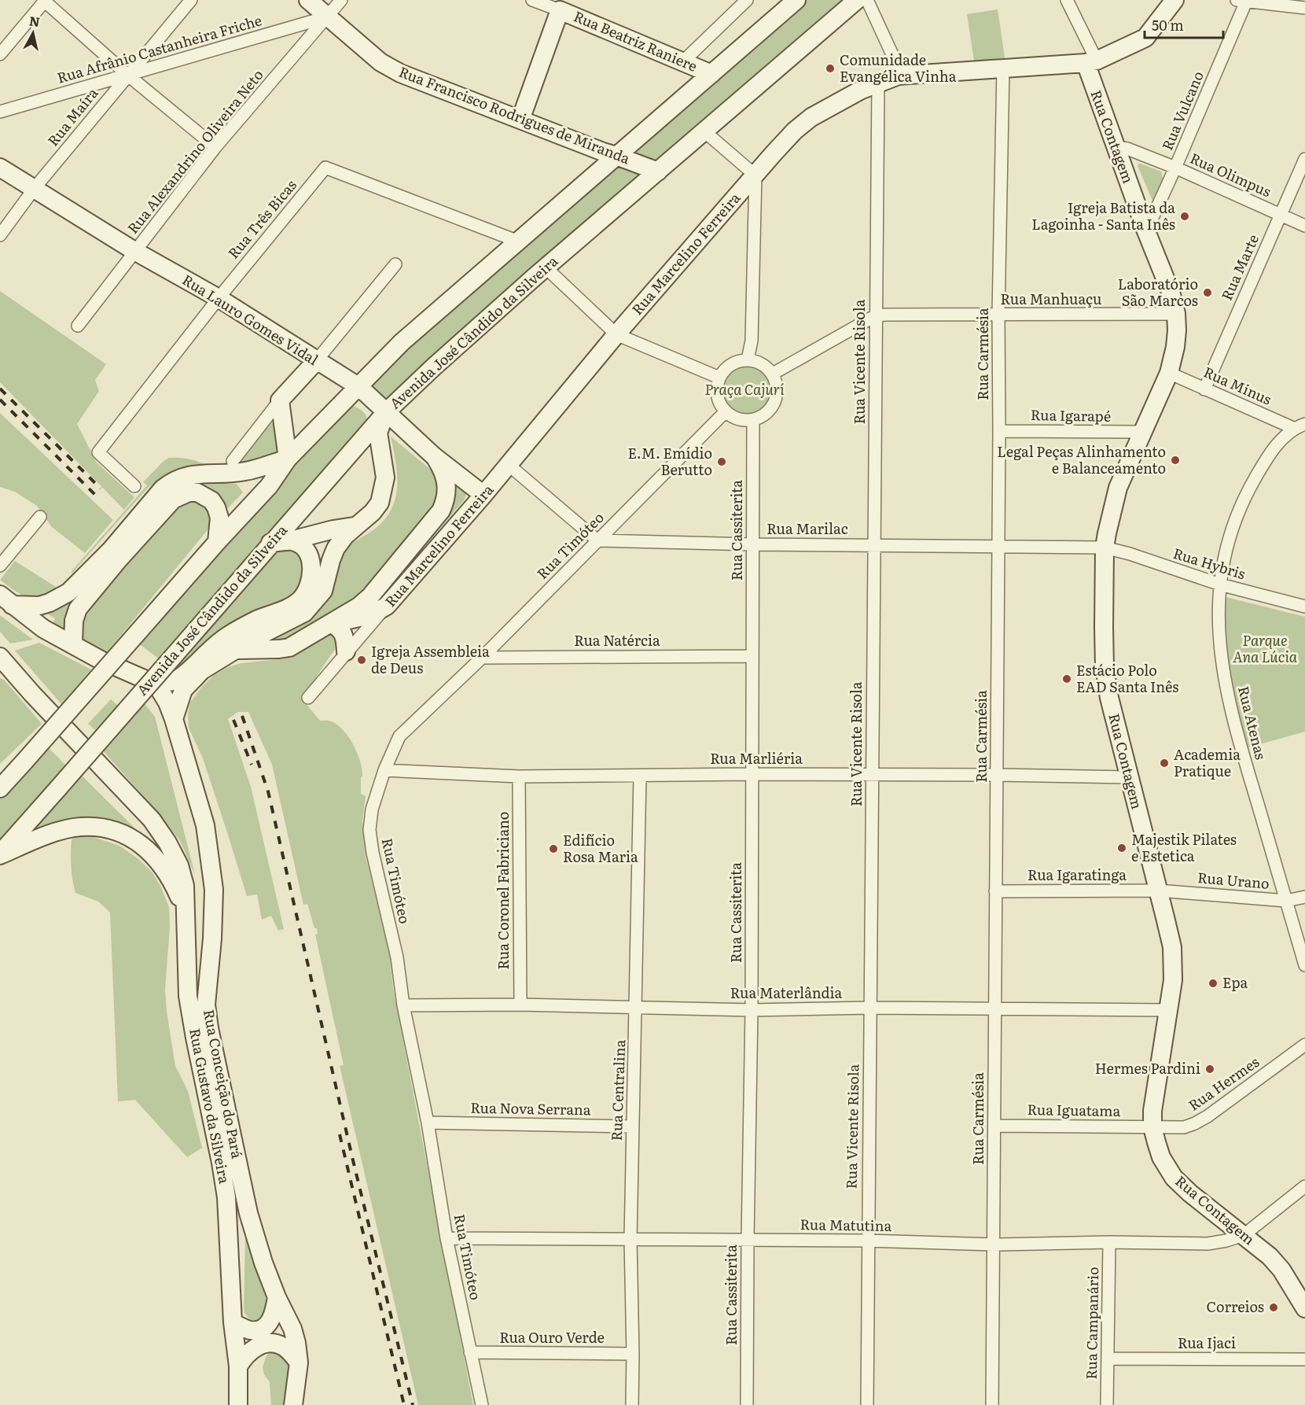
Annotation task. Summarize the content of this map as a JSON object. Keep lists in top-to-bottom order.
{
  "streets": {
    "main road": [
      "Rua Beatriz Raniere",
      "Rua Francisco Rodrigues de Miranda",
      "Rua Contagem",
      "Rua Marcelino Ferreira",
      "Rua Lauro Gomes Vidal",
      "Avenida José Cândido da Silveira",
      "Rua Conceição do Pará",
      "Rua Gustavo da Silveira"
    ],
    "street": [
      "Rua Afrânio Castanheira Friche",
      "Rua Vulcano",
      "Rua Maíra",
      "Rua Alexandrino Oliveira Neto",
      "Rua Olimpus",
      "Rua Três Bicas",
      "Rua Marte",
      "Rua Manhuaçu",
      "Rua Carmésia",
      "Rua Vicente Risola",
      "Rua Minus",
      "Rua Igarapé",
      "Rua Marilac",
      "Rua Cassiterita",
      "Rua Timóteo",
      "Rua Hybris",
      "Rua Natércia",
      "Rua Atenas",
      "Rua Marliéria",
      "Rua Igaratinga",
      "Rua Urano",
      "Rua Coronel Fabriciano",
      "Rua Materlândia",
      "Rua Hermes",
      "Rua Centralina",
      "Rua Nova Serrana",
      "Rua Iguatama",
      "Rua Matutina",
      "Rua Campanário",
      "Rua Ouro Verde",
      "Rua Ijaci"
    ]
  },
  "crossings": [
    ["Rua Afrânio Castanheira Friche", "Rua Francisco Rodrigues de Miranda"],
    ["Rua Afrânio Castanheira Friche", "Rua Maíra"],
    ["Rua Afrânio Castanheira Friche", "Rua Alexandrino Oliveira Neto"],
    ["Rua Vulcano", "Rua Contagem"],
    ["Rua Vulcano", "Rua Olimpus"],
    ["Rua Francisco Rodrigues de Miranda", "Rua Alexandrino Oliveira Neto"],
    ["Rua Francisco Rodrigues de Miranda", "Avenida José Cândido da Silveira"],
    ["Rua Maíra", "Rua Lauro Gomes Vidal"],
    ["Rua Contagem", "Rua Olimpus"],
    ["Rua Contagem", "Rua Marcelino Ferreira"],
    ["Rua Contagem", "Rua Manhuaçu"],
    ["Rua Contagem", "Rua Minus"],
    ["Rua Contagem", "Rua Igarapé"],
    ["Rua Contagem", "Rua Marilac"],
    ["Rua Contagem", "Rua Hybris"],
    ["Rua Contagem", "Rua Marliéria"],
    ["Rua Contagem", "Rua Igaratinga"],
    ["Rua Contagem", "Rua Urano"],
    ["Rua Contagem", "Rua Materlândia"],
    ["Rua Contagem", "Rua Hermes"],
    ["Rua Contagem", "Rua Iguatama"],
    ["Rua Contagem", "Rua Matutina"],
    ["Rua Alexandrino Oliveira Neto", "Rua Lauro Gomes Vidal"],
    ["Rua Olimpus", "Rua Marte"],
    ["Rua Três Bicas", "Rua Lauro Gomes Vidal"],
    ["Rua Marcelino Ferreira", "Rua Lauro Gomes Vidal"],
    ["Rua Marcelino Ferreira", "Rua Carmésia"],
    ["Rua Marcelino Ferreira", "Rua Vicente Risola"],
    ["Rua Marte", "Rua Minus"],
    ["Rua Manhuaçu", "Rua Carmésia"],
    ["Rua Manhuaçu", "Rua Vicente Risola"],
    ["Rua Manhuaçu", "Rua Cassiterita"],
    ["Rua Manhuaçu", "Rua Timóteo"],
    ["Rua Lauro Gomes Vidal", "Avenida José Cândido da Silveira"],
    ["Rua Carmésia", "Rua Igarapé"],
    ["Rua Carmésia", "Rua Marilac"],
    ["Rua Carmésia", "Rua Marliéria"],
    ["Rua Carmésia", "Rua Igaratinga"],
    ["Rua Carmésia", "Rua Materlândia"],
    ["Rua Carmésia", "Rua Iguatama"],
    ["Rua Carmésia", "Rua Matutina"],
    ["Rua Vicente Risola", "Rua Marilac"],
    ["Rua Vicente Risola", "Rua Marliéria"],
    ["Rua Vicente Risola", "Rua Materlândia"],
    ["Rua Vicente Risola", "Rua Matutina"],
    ["Rua Minus", "Rua Atenas"],
    ["Rua Marilac", "Rua Cassiterita"],
    ["Rua Marilac", "Rua Timóteo"],
    ["Rua Marilac", "Rua Hybris"],
    ["Rua Cassiterita", "Rua Timóteo"],
    ["Rua Cassiterita", "Rua Natércia"],
    ["Rua Cassiterita", "Rua Marliéria"],
    ["Rua Cassiterita", "Rua Materlândia"],
    ["Rua Cassiterita", "Rua Matutina"],
    ["Rua Timóteo", "Rua Natércia"],
    ["Rua Timóteo", "Rua Marliéria"],
    ["Rua Timóteo", "Rua Materlândia"],
    ["Rua Timóteo", "Rua Nova Serrana"],
    ["Rua Timóteo", "Rua Matutina"],
    ["Rua Timóteo", "Rua Ouro Verde"],
    ["Rua Hybris", "Rua Atenas"],
    ["Rua Atenas", "Rua Urano"],
    ["Rua Marliéria", "Rua Coronel Fabriciano"],
    ["Rua Marliéria", "Rua Centralina"],
    ["Rua Igaratinga", "Rua Urano"],
    ["Rua Coronel Fabriciano", "Rua Materlândia"],
    ["Rua Materlândia", "Rua Centralina"],
    ["Rua Hermes", "Rua Iguatama"],
    ["Rua Centralina", "Rua Nova Serrana"],
    ["Rua Centralina", "Rua Matutina"],
    ["Rua Centralina", "Rua Ouro Verde"],
    ["Rua Matutina", "Rua Campanário"],
    ["Rua Campanário", "Rua Ijaci"]
  ],
  "parks": ["Praça Cajurí", "Parque Ana Lúcia"],
  "places": [
    "Comunidade Evangélica Vinha",
    "Igreja Batista da Lagoinha - Santa Inês",
    "Laboratório São Marcos",
    "Legal Peças Alinhamento e Balanceamento",
    "E.M. Emídio Berutto",
    "Igreja Assembleia de Deus",
    "Estácio Polo EAD Santa Inês",
    "Academia Pratique",
    "Majestik Pilates e Estetica",
    "Edifício Rosa Maria",
    "Epa",
    "Hermes Pardini",
    "Correios"
  ],
  "scale_bar": "50 m",
  "north": "top"
}
